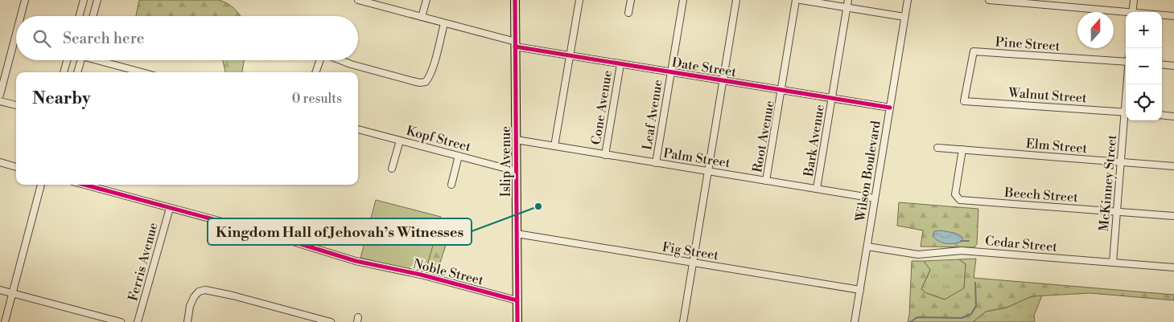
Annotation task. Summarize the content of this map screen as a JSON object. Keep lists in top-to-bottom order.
{
  "streets": {
    "main road": ["Islip Avenue"],
    "street": [
      "Pine Street",
      "Date Street",
      "Walnut Street",
      "Cone Avenue",
      "Leaf Avenue",
      "Root Avenue",
      "Kopf Street",
      "Bark Avenue",
      "Elm Street",
      "Palm Street",
      "Wilson Boulevard",
      "McKinney Street",
      "Beech Street",
      "Cedar Street",
      "Fig Street",
      "Ferris Avenue",
      "Noble Street"
    ]
  },
  "crossings": [
    ["Pine Street", "Walnut Street"],
    ["Date Street", "Cone Avenue"],
    ["Date Street", "Leaf Avenue"],
    ["Date Street", "Root Avenue"],
    ["Date Street", "Bark Avenue"],
    ["Date Street", "Islip Avenue"],
    ["Date Street", "Wilson Boulevard"],
    ["Cone Avenue", "Palm Street"],
    ["Leaf Avenue", "Palm Street"],
    ["Root Avenue", "Palm Street"],
    ["Kopf Street", "Islip Avenue"],
    ["Bark Avenue", "Palm Street"],
    ["Elm Street", "McKinney Street"],
    ["Elm Street", "Beech Street"],
    ["Palm Street", "Islip Avenue"],
    ["Palm Street", "Wilson Boulevard"],
    ["Islip Avenue", "Fig Street"],
    ["Islip Avenue", "Noble Street"],
    ["Wilson Boulevard", "Cedar Street"],
    ["Wilson Boulevard", "Fig Street"],
    ["McKinney Street", "Beech Street"],
    ["McKinney Street", "Cedar Street"],
    ["Ferris Avenue", "Noble Street"]
  ],
  "places": ["Kingdom Hall of Jehovah’s Witnesses"],
  "north": "top",
  "page": {
    "map_buttons": ["+", "−"],
    "search": "Search here",
    "heading": ["Nearby", "0 results"]
  }
}
